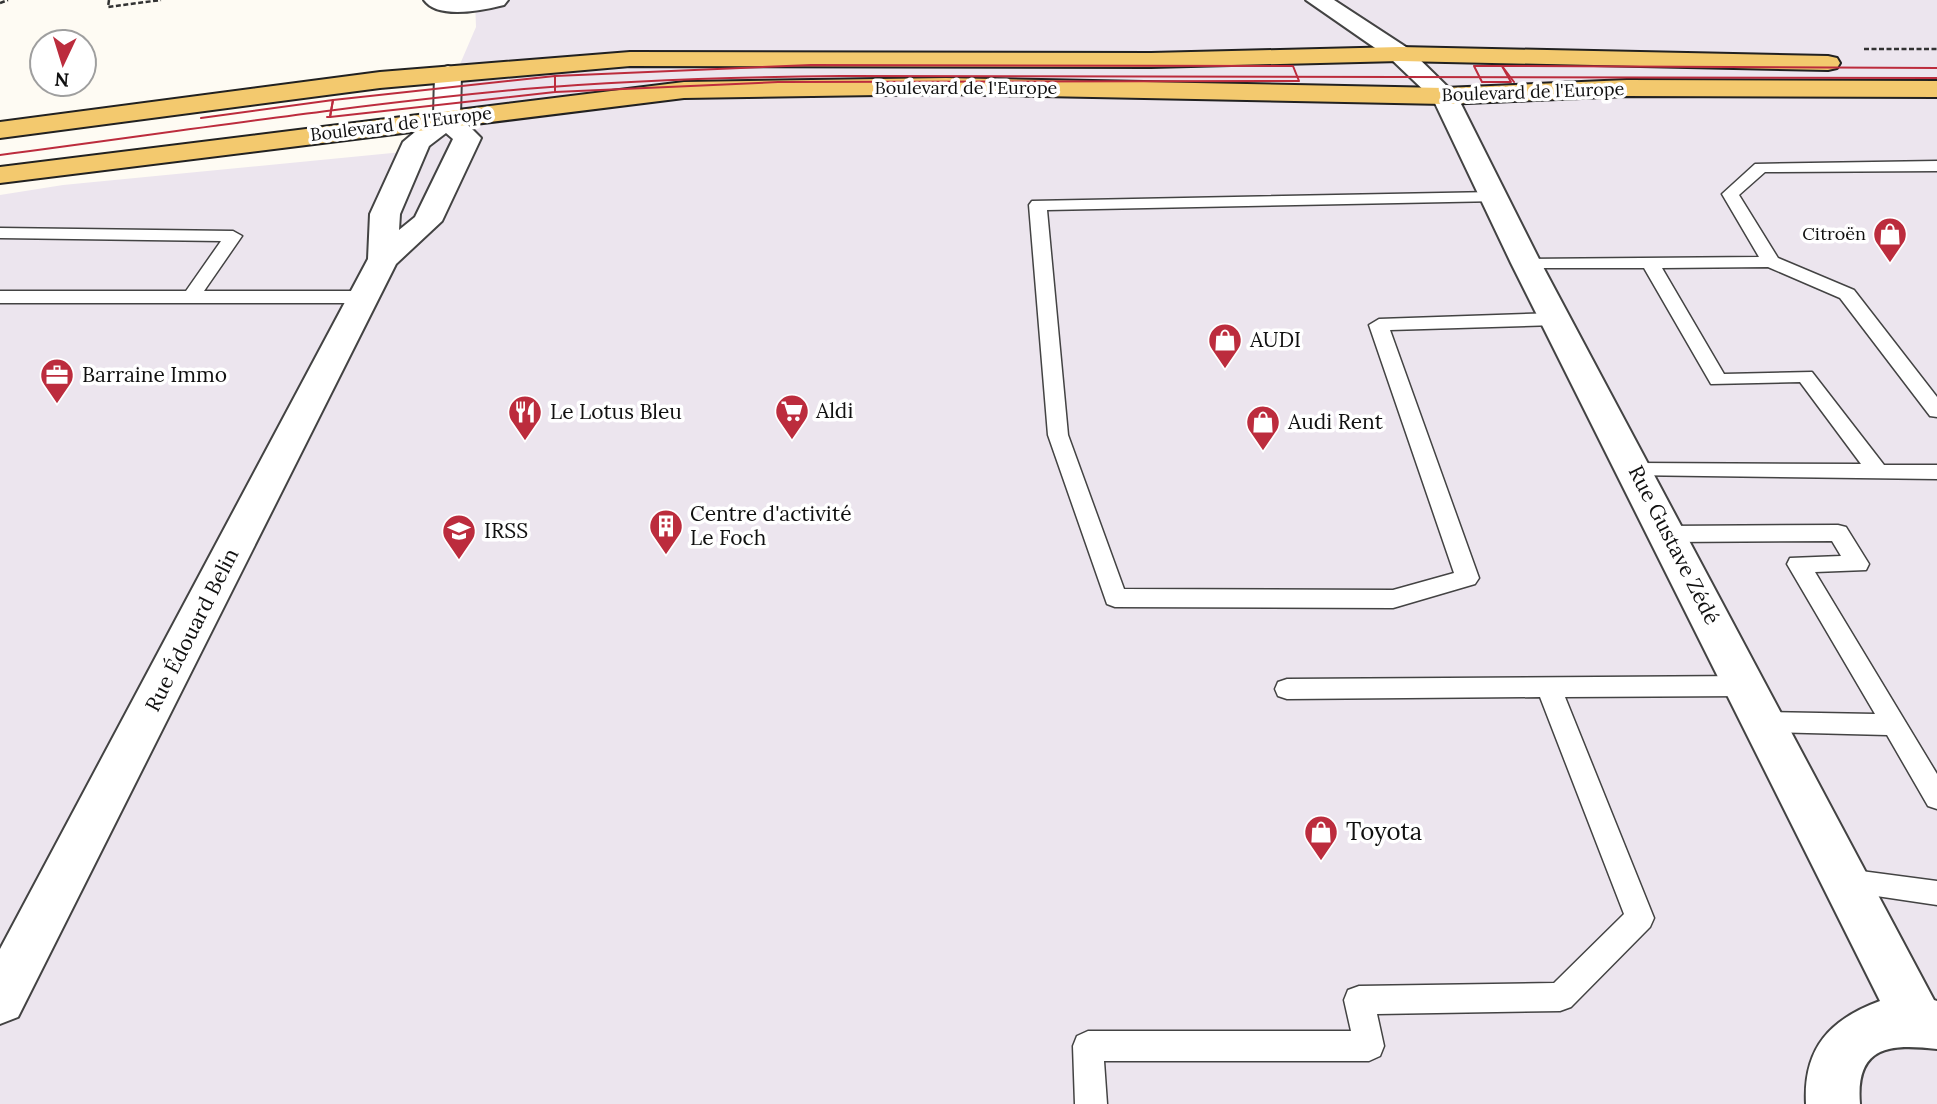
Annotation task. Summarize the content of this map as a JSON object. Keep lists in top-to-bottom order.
{
  "streets": {
    "main road": ["Boulevard de l'Europe"],
    "street": ["Rue Gustave Zédé", "Rue Édouard Belin"]
  },
  "crossings": [
    ["Boulevard de l'Europe", "Rue Gustave Zédé"],
    ["Boulevard de l'Europe", "Rue Édouard Belin"]
  ],
  "places": {
    "shop": [
      "Citroën",
      "AUDI",
      "Audi Rent",
      "Toyota"
    ],
    "office": ["Barraine Immo"],
    "supermarket": ["Aldi"],
    "restaurant": ["Le Lotus Bleu"],
    "building": ["Centre d'activité Le Foch"],
    "school or university": ["IRSS"]
  },
  "north": "bottom"
}
